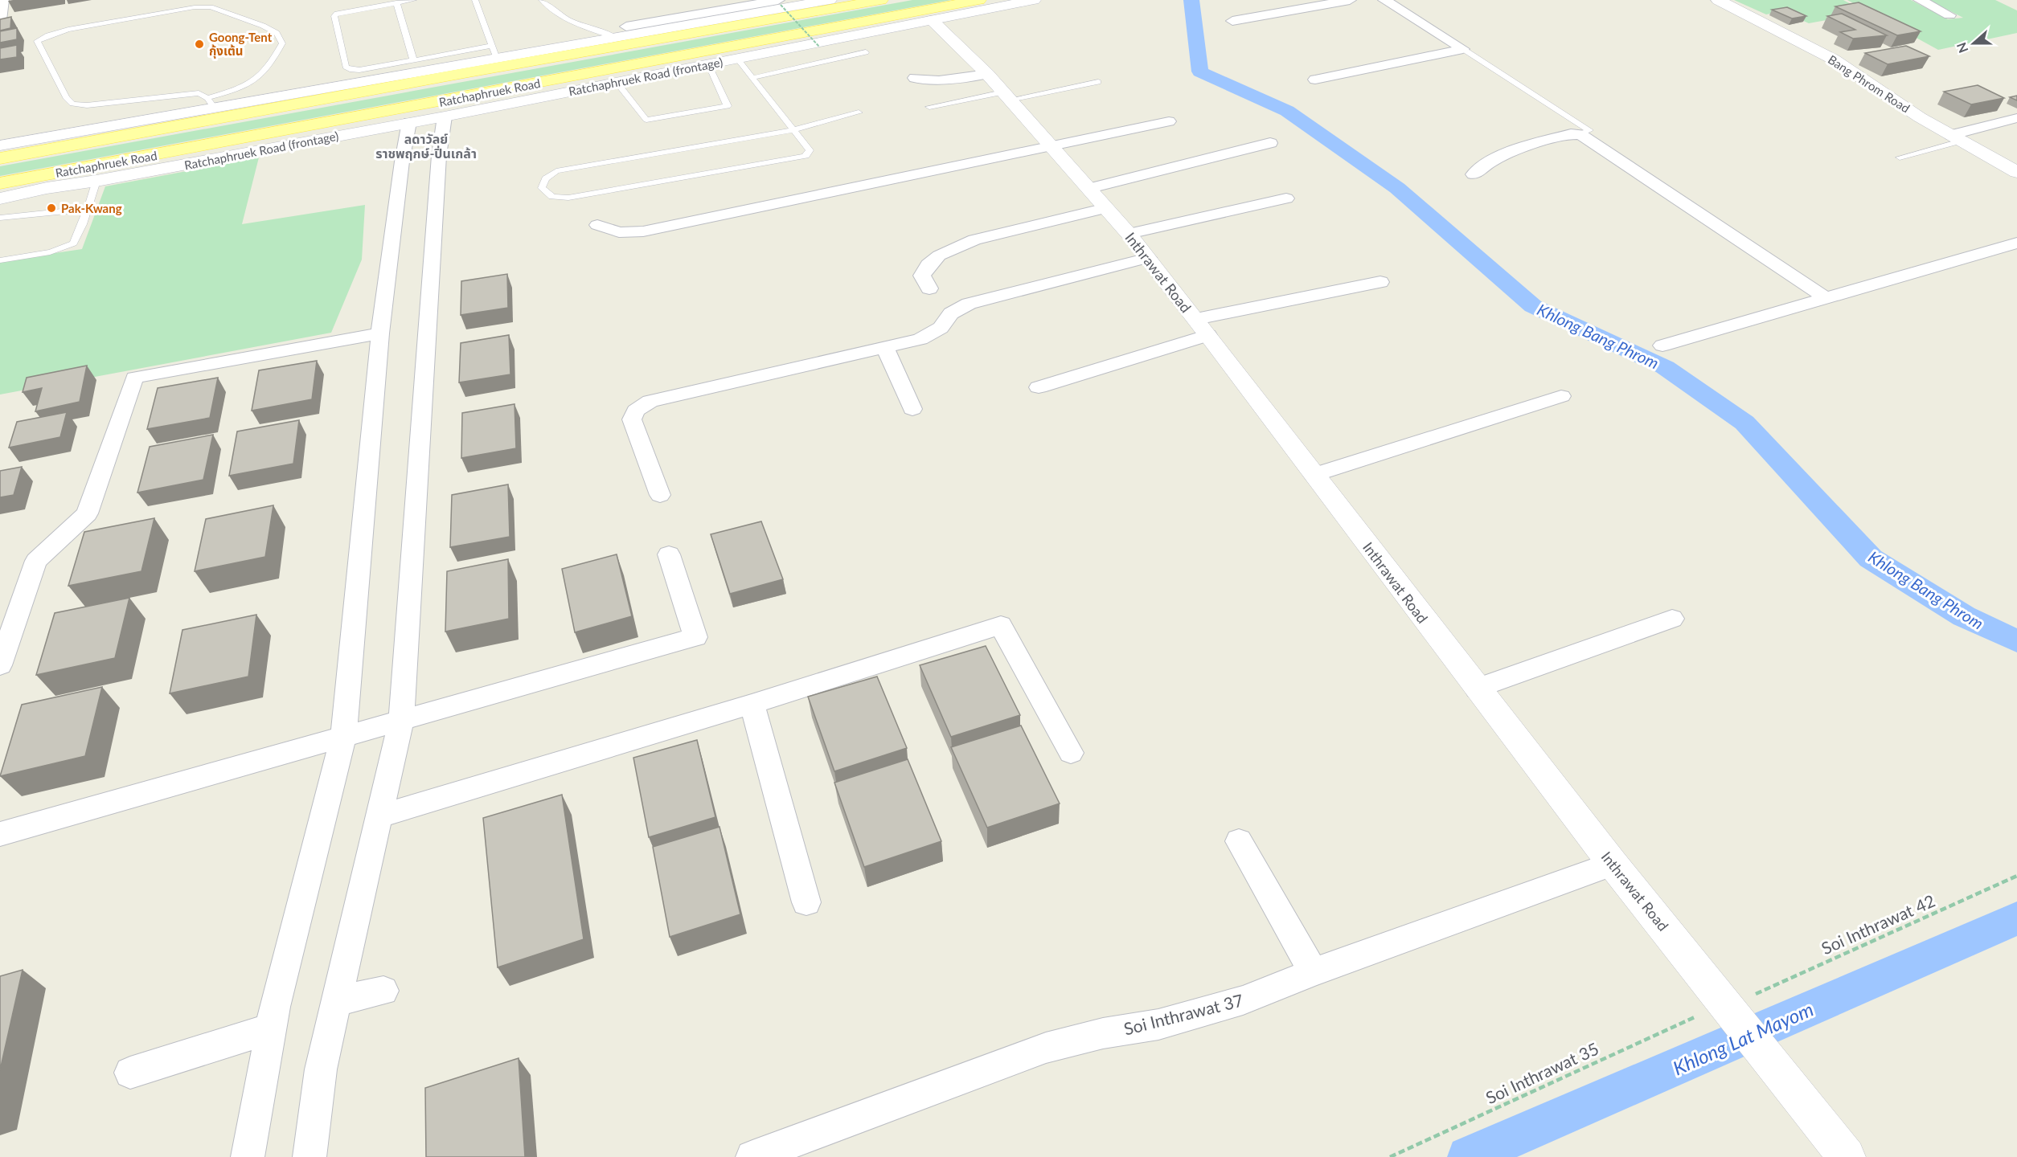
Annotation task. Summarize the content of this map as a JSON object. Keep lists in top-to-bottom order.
{
  "streets": {
    "main road": [
      "Ratchaphruek Road (frontage)",
      "Bang Phrom Road",
      "Ratchaphruek Road",
      "Inthrawat Road"
    ],
    "street": ["Soi Inthrawat 37"],
    "path": ["Soi Inthrawat 42", "Soi Inthrawat 35"]
  },
  "crossings": [
    ["Ratchaphruek Road (frontage)", "Ratchaphruek Road"],
    ["Ratchaphruek Road (frontage)", "Inthrawat Road"],
    ["Inthrawat Road", "Soi Inthrawat 42"],
    ["Inthrawat Road", "Soi Inthrawat 37"],
    ["Inthrawat Road", "Soi Inthrawat 35"],
    ["Soi Inthrawat 42", "Soi Inthrawat 35"]
  ],
  "districts": ["ลดาวัลย์ ราชพฤกษ์-ปิ่นเกล้า"],
  "water": ["Khlong Bang Phrom", "Khlong Lat Mayom"],
  "places": ["Goong-Tent กุ้งเต้น", "Pak-Kwang"],
  "north": "left"
}
